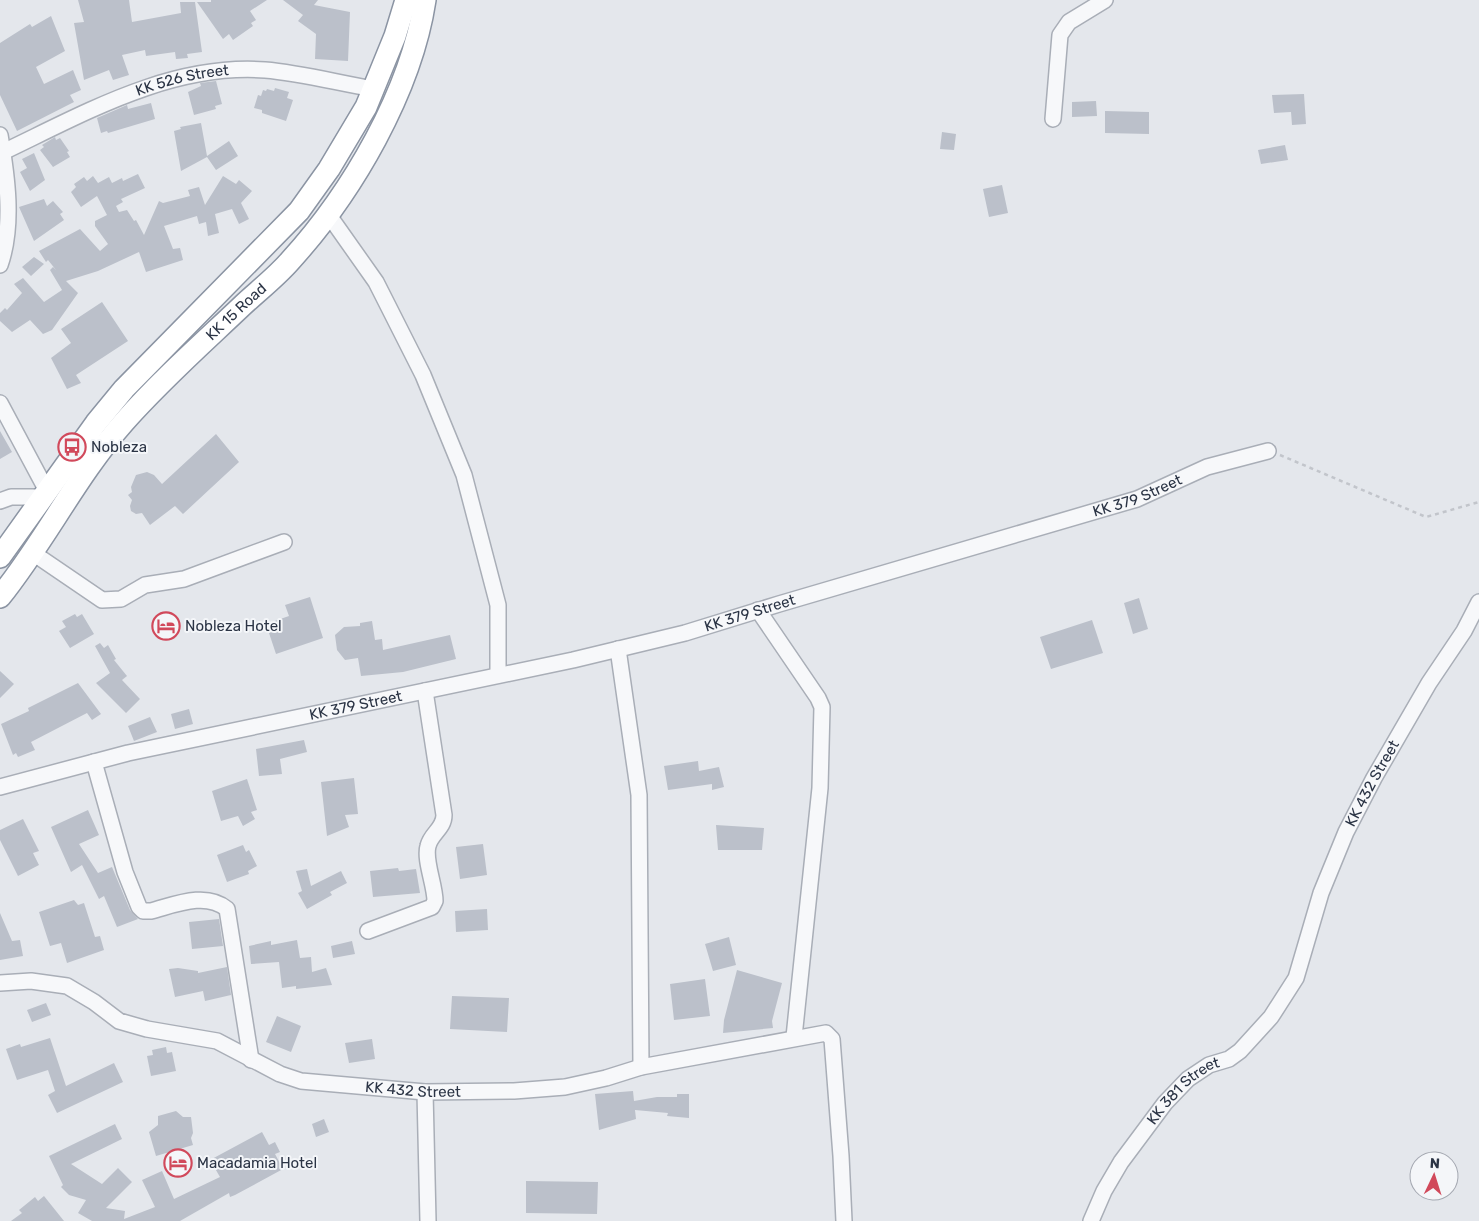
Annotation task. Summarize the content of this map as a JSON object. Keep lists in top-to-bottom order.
{
  "streets": {
    "highway": ["KK 15 Road"],
    "street": [
      "KK 526 Street",
      "KK 379 Street",
      "KK 432 Street",
      "KK 381 Street"
    ]
  },
  "crossings": [
    ["KK 526 Street", "KK 15 Road"],
    ["KK 432 Street", "KK 381 Street"]
  ],
  "places": {
    "bus stop": ["Nobleza"],
    "hotel": ["Nobleza Hotel", "Macadamia Hotel"]
  },
  "north": "top"
}
